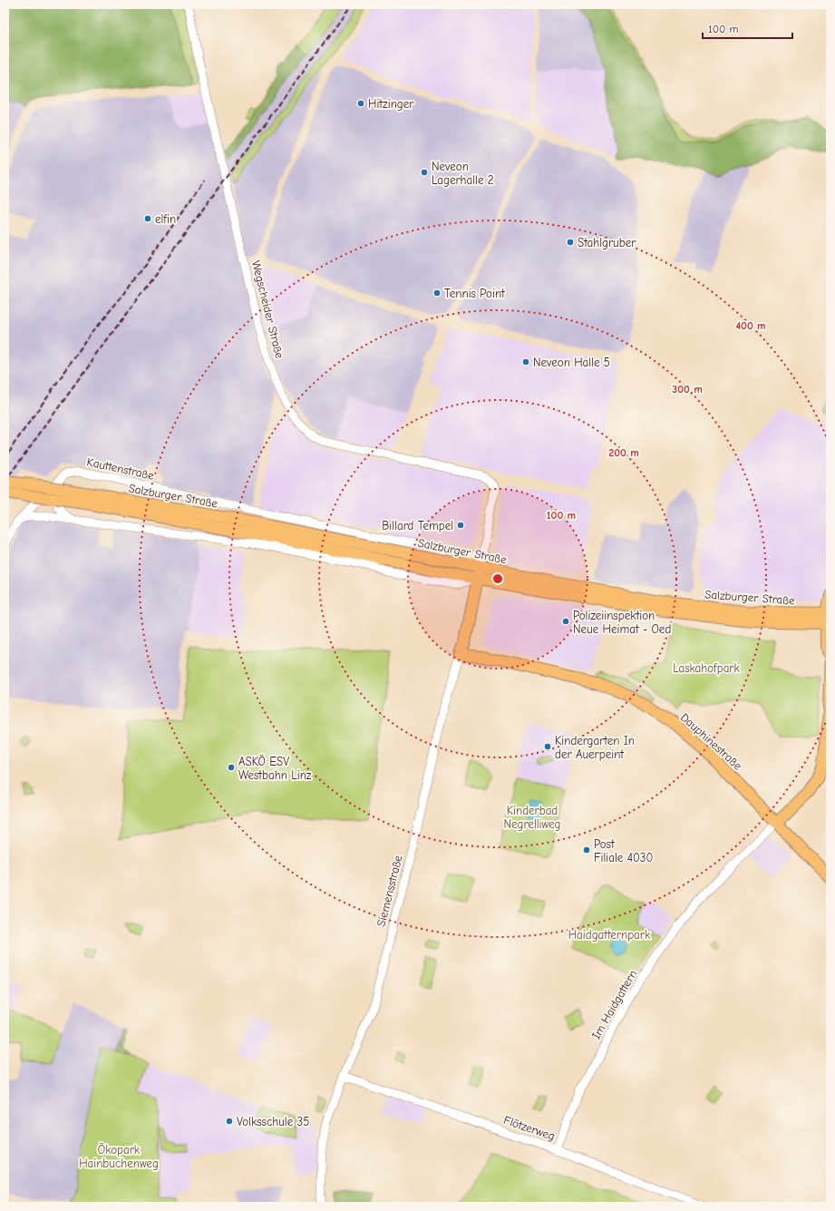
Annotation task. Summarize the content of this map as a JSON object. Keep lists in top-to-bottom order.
{
  "streets": {
    "main road": ["Salzburger Straße", "Dauphinestraße", "Siemensstraße"],
    "street": [
      "Wegscheider Straße",
      "Kauttenstraße",
      "Im Haidgattern",
      "Flötzerweg"
    ]
  },
  "crossings": [
    ["Wegscheider Straße", "Kauttenstraße"],
    ["Wegscheider Straße", "Salzburger Straße"],
    ["Wegscheider Straße", "Siemensstraße"],
    ["Kauttenstraße", "Salzburger Straße"],
    ["Kauttenstraße", "Siemensstraße"],
    ["Salzburger Straße", "Siemensstraße"],
    ["Dauphinestraße", "Siemensstraße"],
    ["Dauphinestraße", "Im Haidgattern"],
    ["Siemensstraße", "Flötzerweg"],
    ["Im Haidgattern", "Flötzerweg"]
  ],
  "parks": [
    "Laskahofpark",
    "Kinderbad Negrelliweg",
    "Haidgatternpark",
    "Ökopark Hainbuchenweg"
  ],
  "places": [
    "Hitzinger",
    "Neveon Lagerhalle 2",
    "elfin",
    "Stahlgruber",
    "Tennis Point",
    "Neveon Halle 5",
    "Billard Tempel",
    "Polizeiinspektion Neue Heimat - Oed",
    "Kindergarten In der Auerpeint",
    "ASKÖ ESV Westbahn Linz",
    "Post Filiale 4030",
    "Volksschule 35"
  ],
  "scale_bar": "100 m",
  "rings": [
    "400 m",
    "300 m",
    "200 m",
    "100 m"
  ]
}
